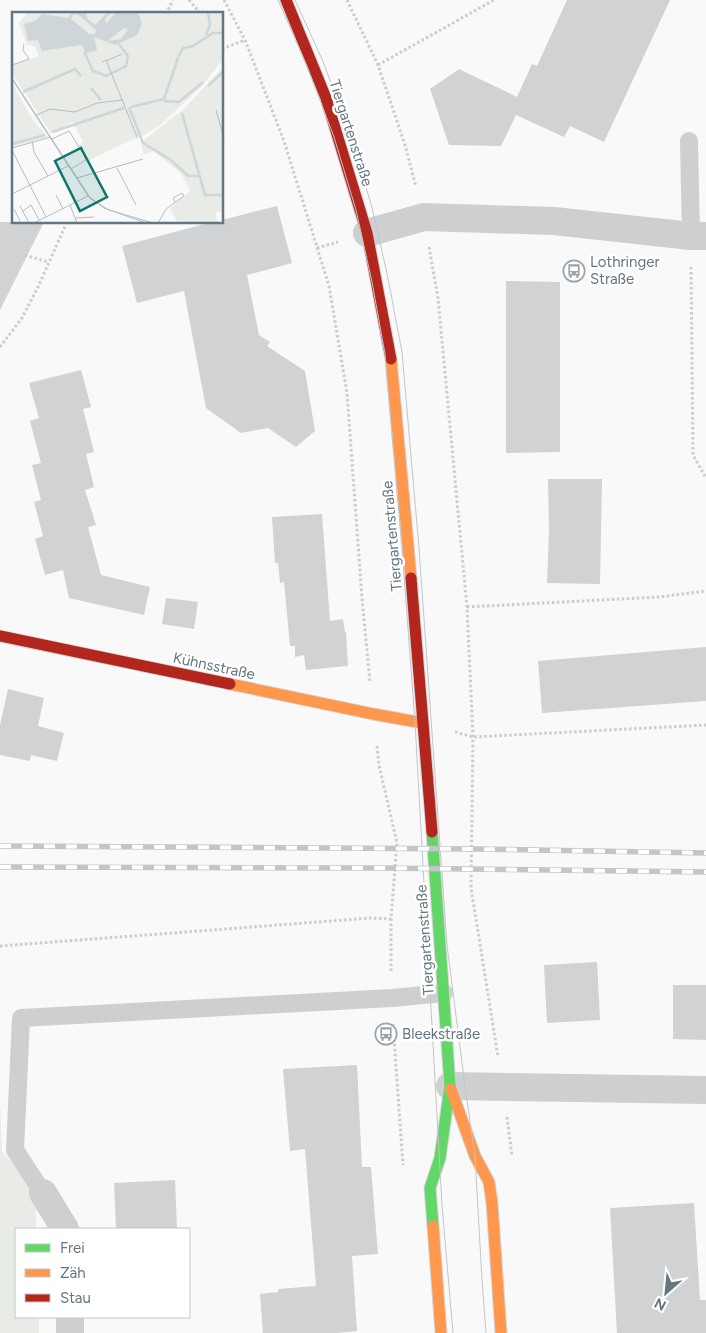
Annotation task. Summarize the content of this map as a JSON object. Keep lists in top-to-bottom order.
{
  "streets": {
    "main road": ["Tiergartenstraße", "Kühnsstraße"]
  },
  "crossings": [
    ["Tiergartenstraße", "Kühnsstraße"]
  ],
  "places": {
    "bus stop": ["Lothringer Straße", "Bleekstraße"]
  },
  "legend": ["Frei", "Zäh", "Stau"],
  "north": "bottom left"
}
